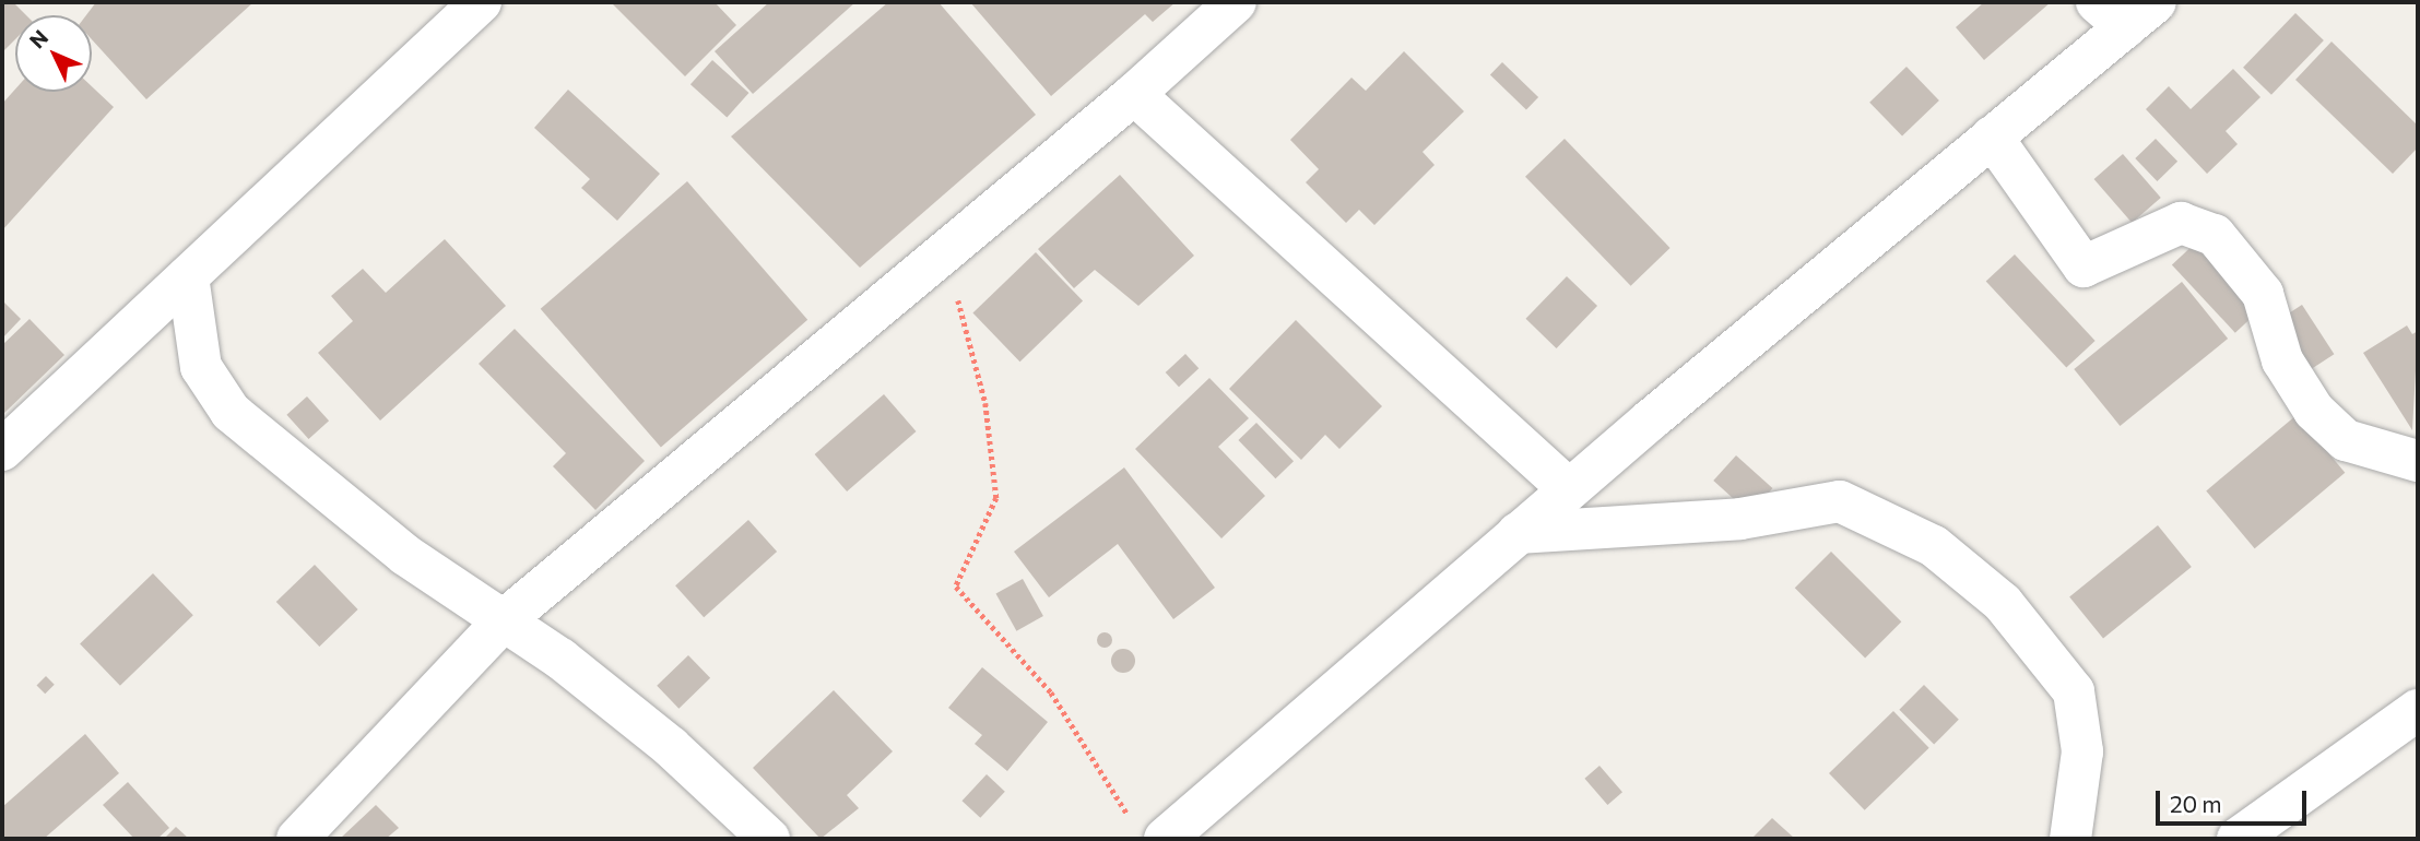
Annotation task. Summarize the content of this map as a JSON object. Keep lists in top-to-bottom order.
{
  "scale_bar": "20 m",
  "north": "top left"
}
